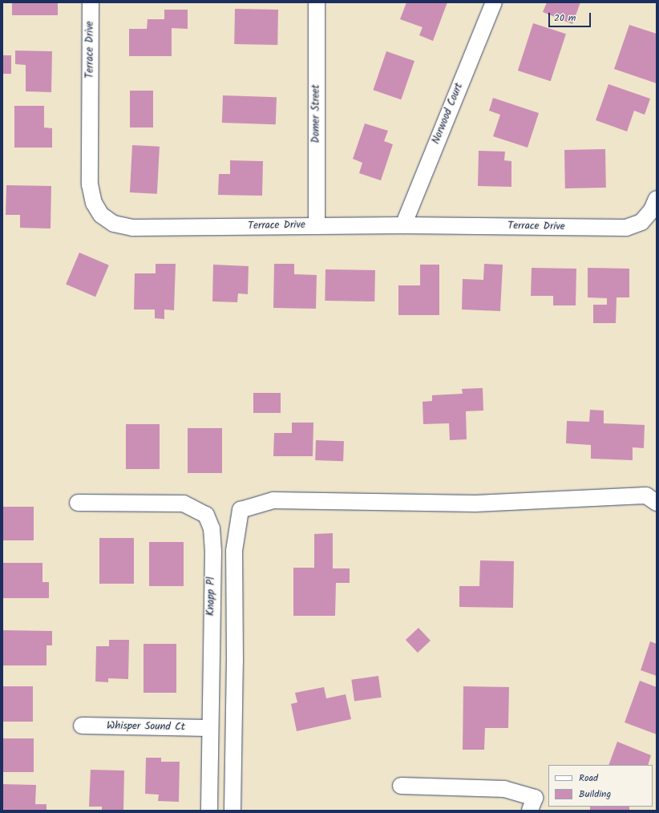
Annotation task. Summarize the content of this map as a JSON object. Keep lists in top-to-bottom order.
{
  "streets": {
    "street": [
      "Terrace Drive",
      "Domer Street",
      "Norwood Court",
      "Knapp Pl",
      "Whisper Sound Ct"
    ]
  },
  "crossings": [
    ["Terrace Drive", "Domer Street"],
    ["Terrace Drive", "Norwood Court"],
    ["Knapp Pl", "Whisper Sound Ct"]
  ],
  "legend": ["Road", "Building"],
  "scale_bar": "20 m"
}
